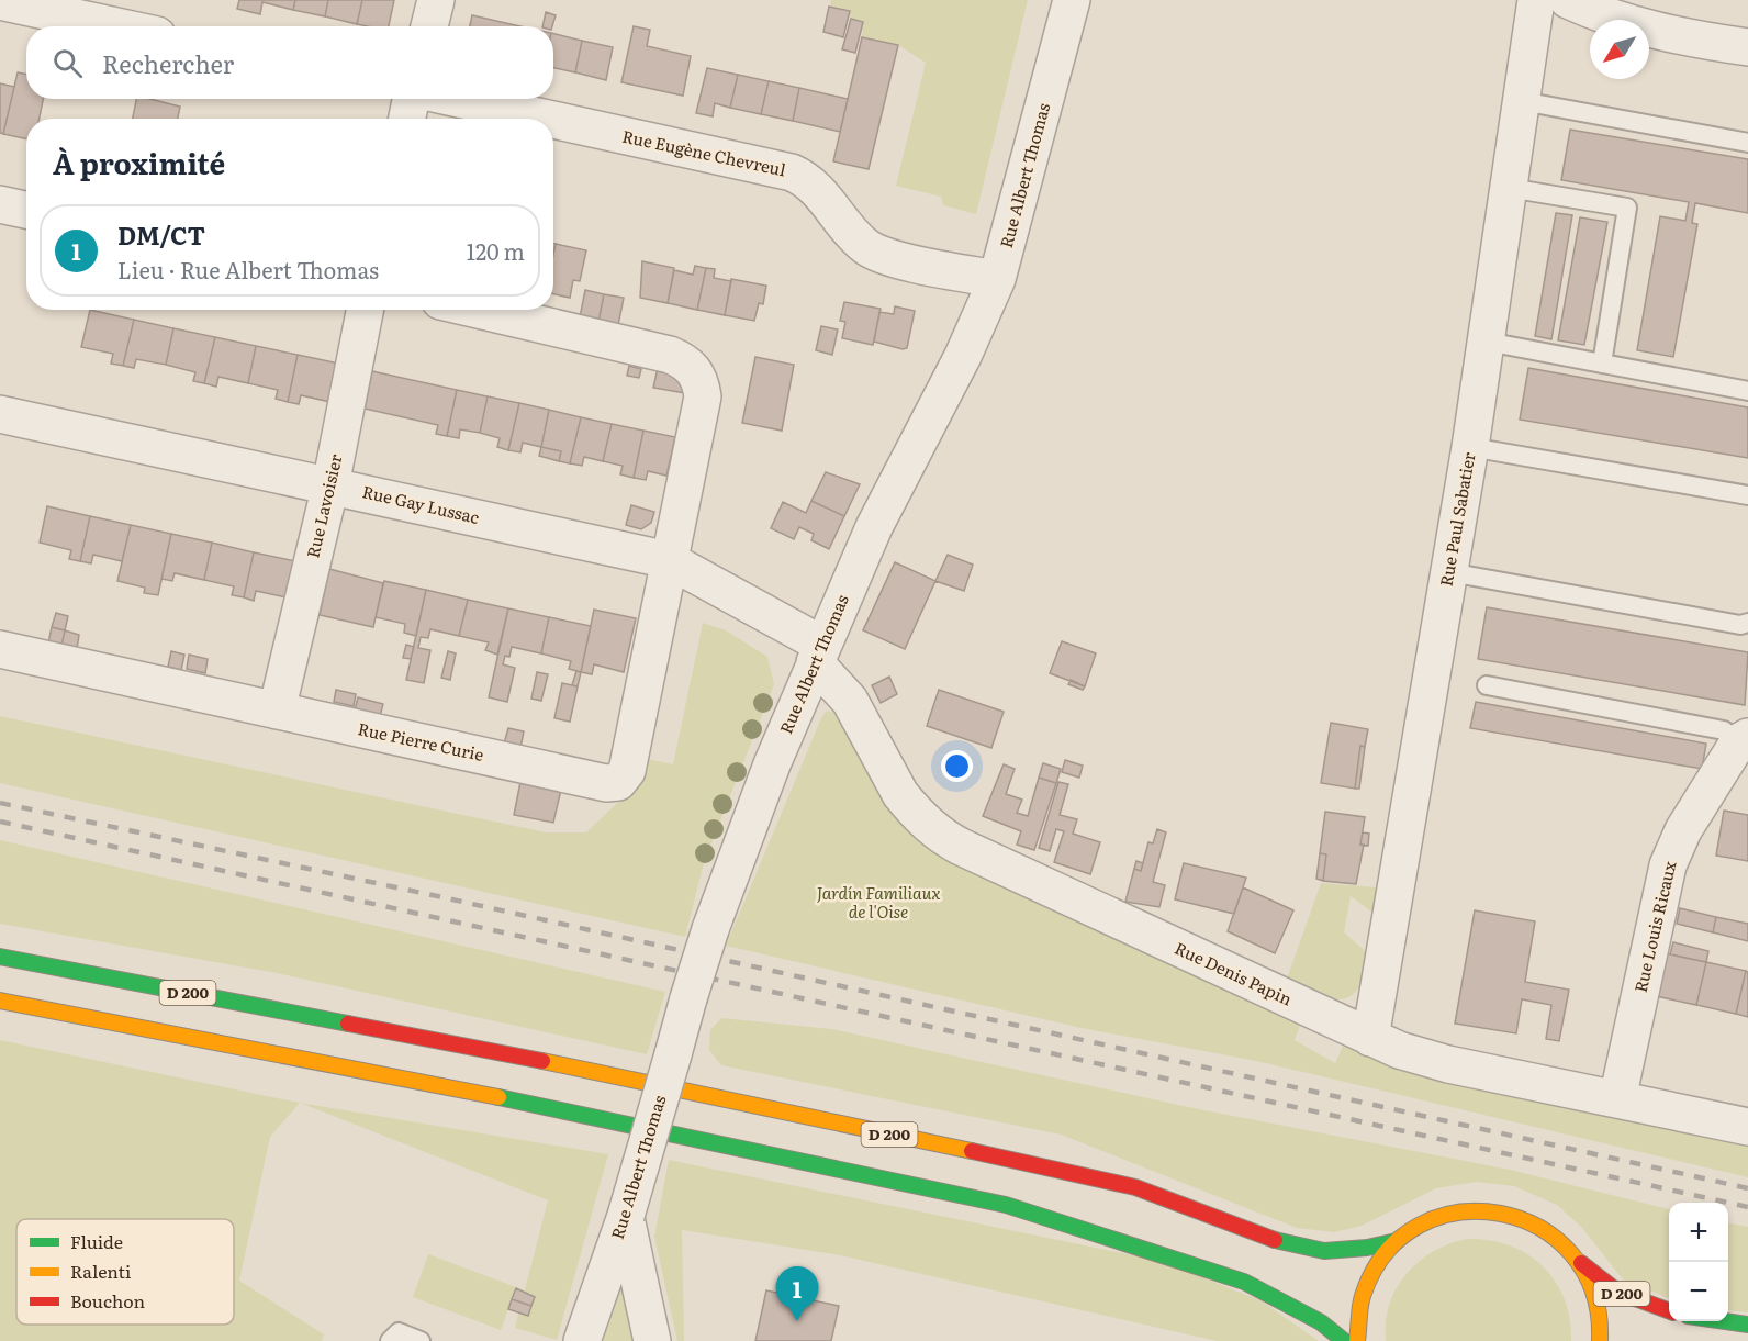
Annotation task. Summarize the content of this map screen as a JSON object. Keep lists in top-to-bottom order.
{
  "streets": {
    "main road": ["D 200"],
    "street": [
      "Rue Eugène Chevreul",
      "Rue Albert Thomas",
      "Rue Gay Lussac",
      "Rue Lavoisier",
      "Rue Paul Sabatier",
      "Rue Pierre Curie",
      "Rue Louis Ricaux",
      "Rue Denis Papin"
    ]
  },
  "crossings": [
    ["Rue Eugène Chevreul", "Rue Albert Thomas"],
    ["Rue Albert Thomas", "Rue Gay Lussac"],
    ["Rue Albert Thomas", "Rue Denis Papin"],
    ["Rue Gay Lussac", "Rue Lavoisier"],
    ["Rue Gay Lussac", "Rue Pierre Curie"],
    ["Rue Gay Lussac", "Rue Denis Papin"],
    ["Rue Lavoisier", "Rue Pierre Curie"],
    ["Rue Paul Sabatier", "Rue Denis Papin"],
    ["Rue Louis Ricaux", "Rue Denis Papin"]
  ],
  "parks": ["Jardín Familiaux de l'Oise"],
  "legend": ["Fluide", "Ralenti", "Bouchon"],
  "north": "bottom left",
  "page": {
    "search": "Rechercher",
    "heading": "À proximité",
    "list": [
      {
        "mark": "1",
        "name": "DM/CT",
        "note": "Lieu · Rue Albert Thomas",
        "value": "120 m"
      }
    ],
    "map_buttons": ["+", "−"],
    "pins": "1"
  }
}
